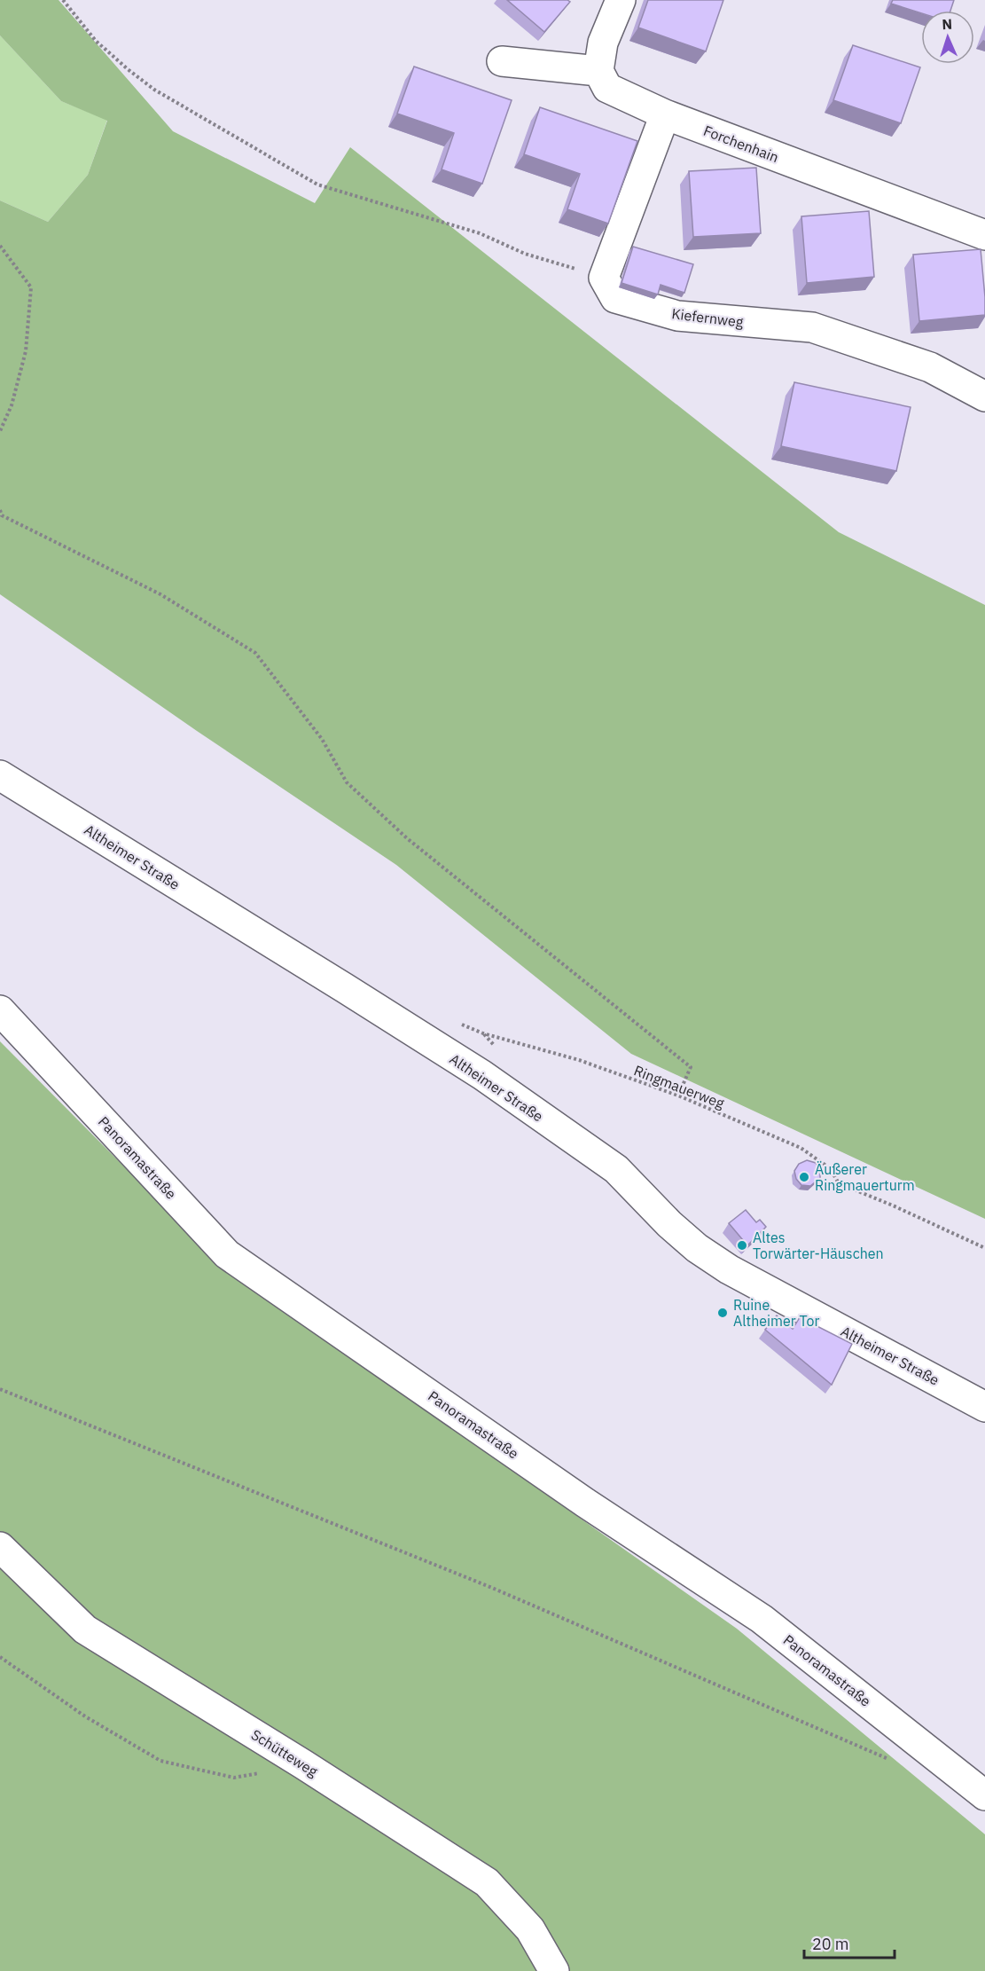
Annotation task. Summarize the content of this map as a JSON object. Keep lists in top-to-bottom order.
{
  "streets": {
    "street": [
      "Forchenhain",
      "Kiefernweg",
      "Altheimer Straße",
      "Panoramastraße",
      "Schütteweg"
    ],
    "path": ["Ringmauerweg"]
  },
  "places": ["Äußerer Ringmauerturm", "Altes Torwärter-Häuschen", "Ruine Altheimer Tor"],
  "scale_bar": "20 m",
  "north": "top"
}
